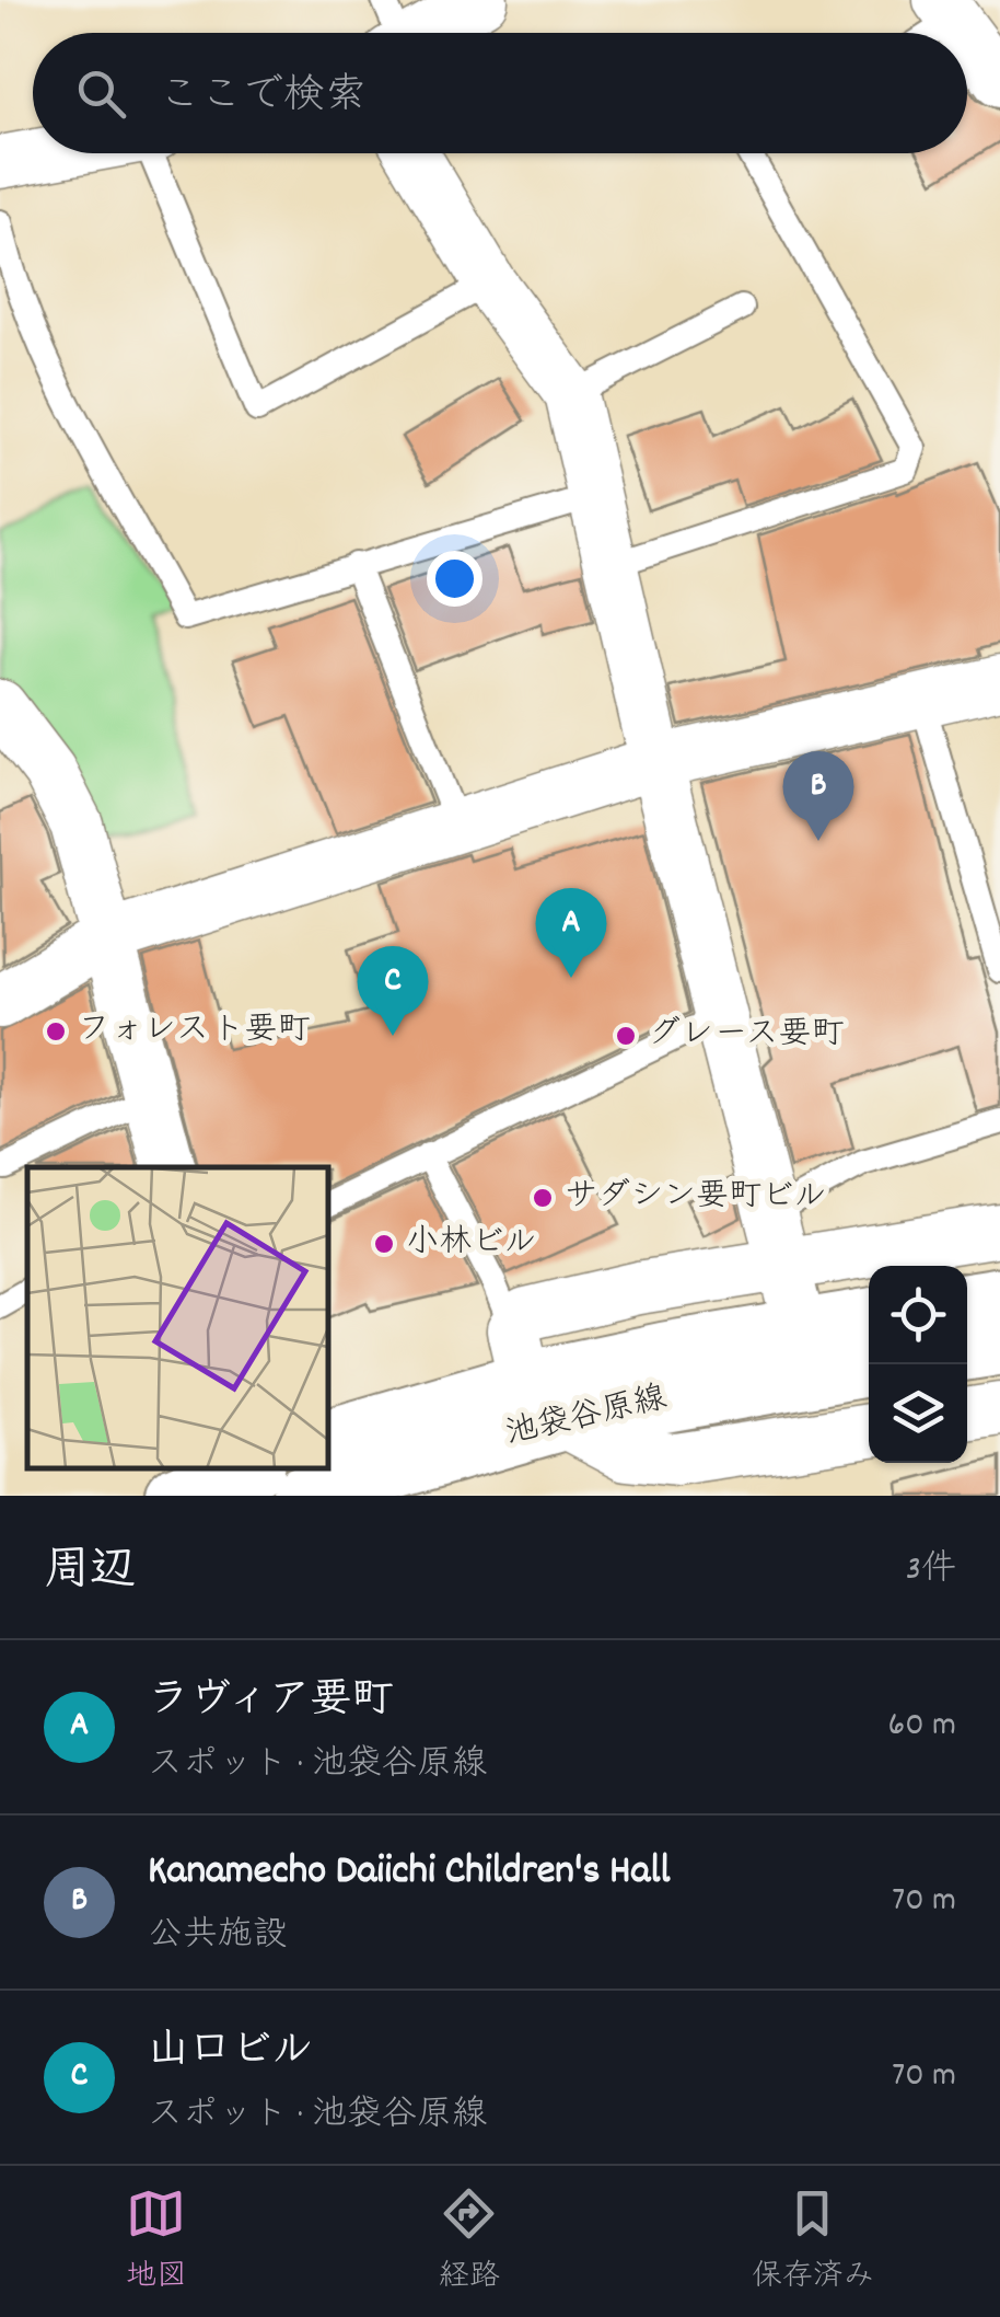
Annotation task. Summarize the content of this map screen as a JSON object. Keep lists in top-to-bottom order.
{
  "streets": {
    "main road": ["池袋谷原線"]
  },
  "places": [
    "フォレスト要町",
    "グレース要町",
    "サダシン要町ビル",
    "小林ビル"
  ],
  "page": {
    "search": "ここで検索",
    "pins": ["B", "A", "C"],
    "heading": ["周辺", "3件"],
    "list": [
      {
        "mark": "A",
        "name": "ラヴィア要町",
        "note": "スポット · 池袋谷原線",
        "value": "60 m"
      },
      {
        "mark": "B",
        "name": "Kanamecho Daiichi Children's Hall",
        "note": "公共施設",
        "value": "70 m"
      },
      {
        "mark": "C",
        "name": "山口ビル",
        "note": "スポット · 池袋谷原線",
        "value": "70 m"
      }
    ],
    "nav": ["地図", "経路", "保存済み"]
  }
}
